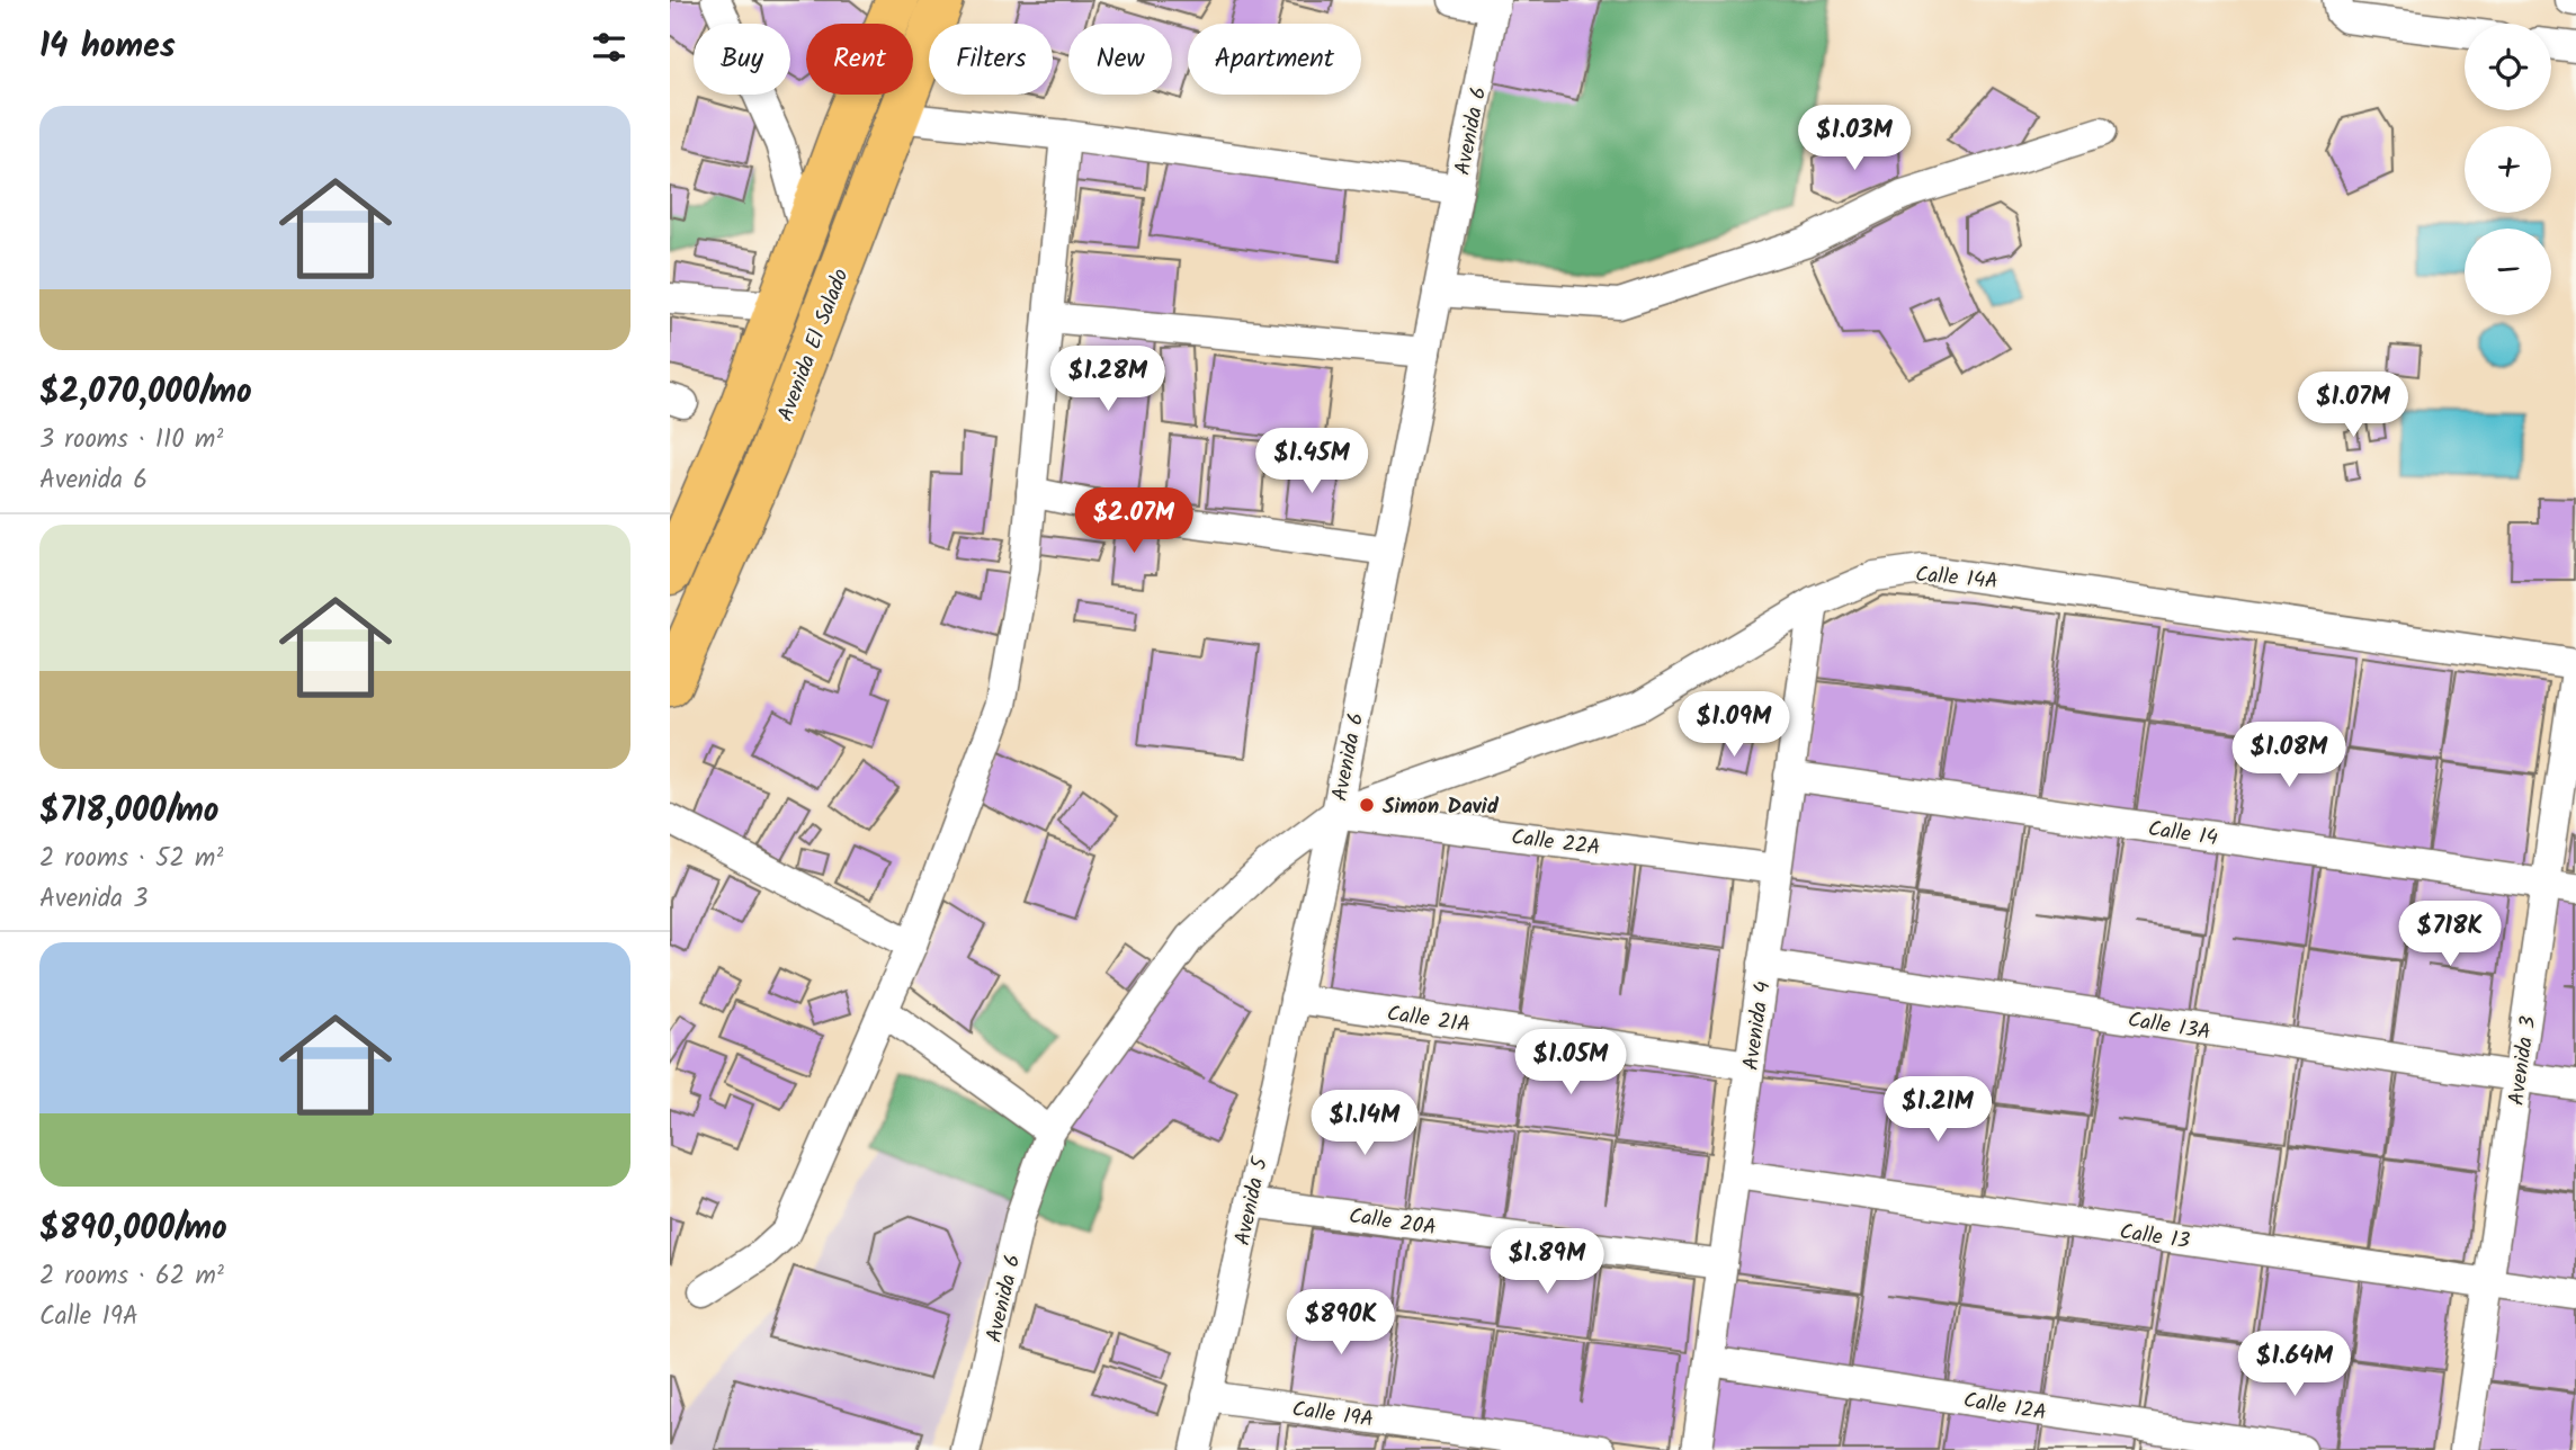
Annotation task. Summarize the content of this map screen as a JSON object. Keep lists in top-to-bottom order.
{
  "streets": {
    "main road": ["Avenida El Salado"],
    "street": [
      "Avenida 6",
      "Calle 14A",
      "Calle 14",
      "Calle 22A",
      "Calle 21A",
      "Calle 13A",
      "Avenida 4",
      "Avenida 3",
      "Avenida 5",
      "Calle 20A",
      "Calle 13",
      "Calle 12A",
      "Calle 19A"
    ]
  },
  "crossings": [
    ["Avenida 6", "Calle 14A"],
    ["Avenida 6", "Calle 22A"],
    ["Avenida 6", "Avenida 5"],
    ["Calle 14A", "Calle 22A"],
    ["Calle 14A", "Avenida 4"],
    ["Calle 14A", "Avenida 5"],
    ["Calle 14", "Avenida 4"],
    ["Calle 14", "Avenida 3"],
    ["Calle 22A", "Avenida 4"],
    ["Calle 22A", "Avenida 5"],
    ["Calle 21A", "Avenida 4"],
    ["Calle 21A", "Avenida 5"],
    ["Calle 13A", "Avenida 4"],
    ["Calle 13A", "Avenida 3"],
    ["Avenida 4", "Calle 20A"],
    ["Avenida 4", "Calle 13"],
    ["Avenida 4", "Calle 12A"],
    ["Avenida 3", "Calle 13"],
    ["Avenida 5", "Calle 20A"],
    ["Avenida 5", "Calle 19A"]
  ],
  "places": ["Simon David"],
  "page": {
    "heading": "14 homes",
    "map_buttons": ["+", "−"],
    "chip": [
      "Buy",
      "Rent",
      "Filters",
      "New",
      "Apartment"
    ],
    "list": [
      {
        "name": "$2,070,000/mo",
        "note": "3 rooms · 110 m² · Avenida 6"
      },
      {
        "name": "$718,000/mo",
        "note": "2 rooms · 52 m² · Avenida 3"
      },
      {
        "name": "$890,000/mo",
        "note": "2 rooms · 62 m² · Calle 19A"
      }
    ],
    "price": [
      "$1.03M",
      "$1.28M",
      "$1.07M",
      "$1.45M",
      "$2.07M",
      "$1.09M",
      "$1.08M",
      "$718K",
      "$1.05M",
      "$1.21M",
      "$1.14M",
      "$1.89M",
      "$890K",
      "$1.64M"
    ]
  }
}
